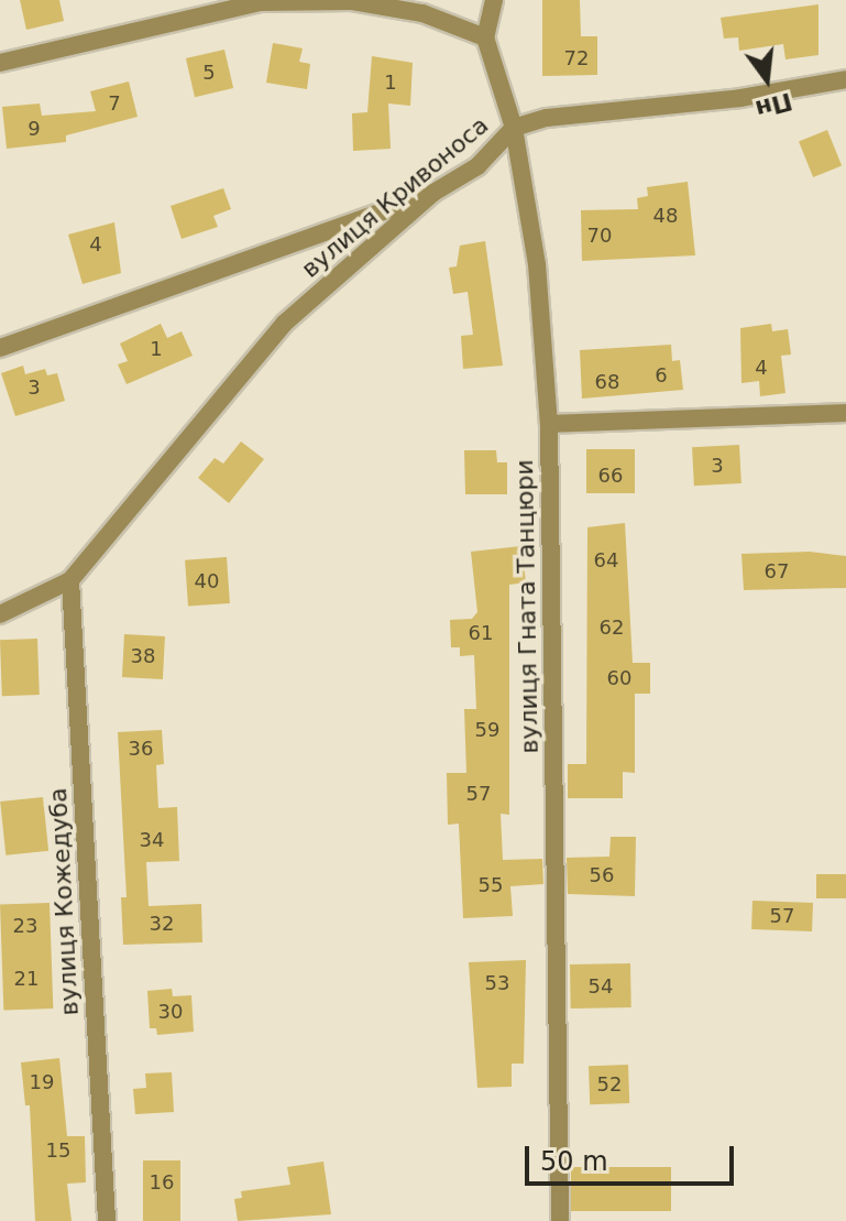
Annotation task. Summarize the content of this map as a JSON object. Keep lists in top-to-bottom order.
{
  "streets": {
    "street": ["вулиця Кривоноса", "вулиця Гната Танцюри", "вулиця Кожедуба"]
  },
  "crossings": [
    ["вулиця Кривоноса", "вулиця Гната Танцюри"],
    ["вулиця Кривоноса", "вулиця Кожедуба"]
  ],
  "house_numbers": [
    "72",
    "5",
    "1",
    "7",
    "9",
    "48",
    "70",
    "4",
    "1",
    "4",
    "6",
    "68",
    "3",
    "3",
    "66",
    "64",
    "67",
    "40",
    "62",
    "61",
    "38",
    "60",
    "59",
    "36",
    "57",
    "34",
    "56",
    "55",
    "57",
    "32",
    "23",
    "21",
    "53",
    "54",
    "30",
    "19",
    "52",
    "15",
    "16"
  ],
  "scale_bar": "50 m",
  "north": "bottom"
}
